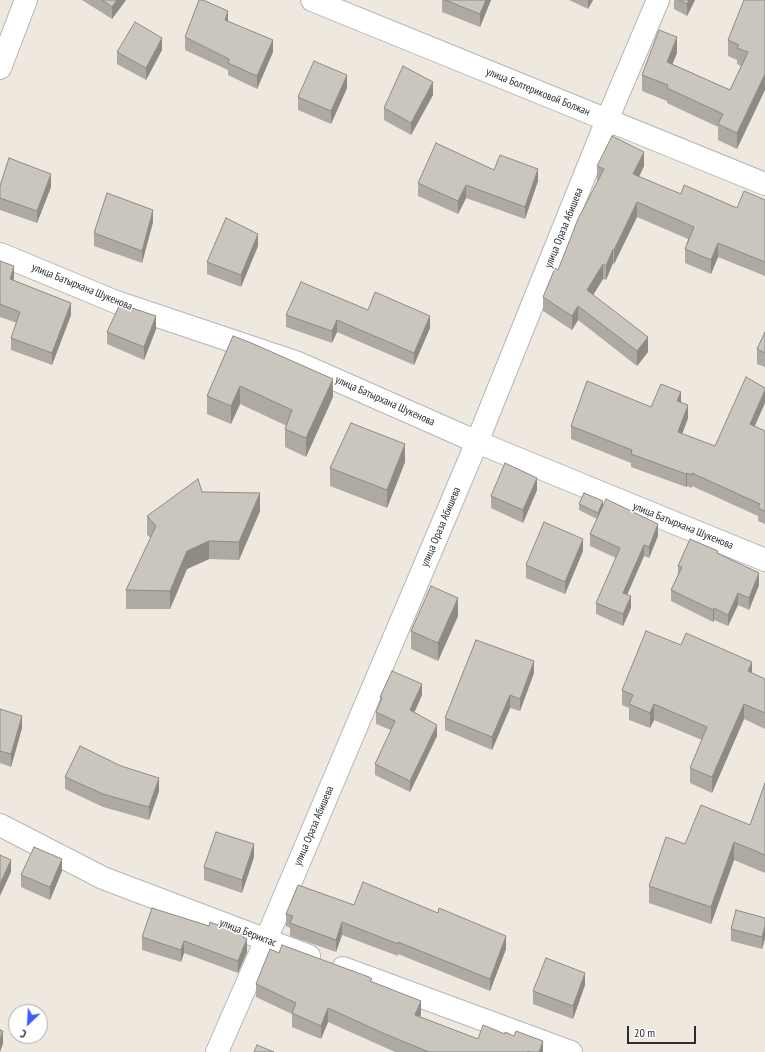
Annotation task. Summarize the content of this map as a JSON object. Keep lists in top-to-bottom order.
{
  "streets": {
    "street": [
      "улица Болтериковой Болжан",
      "улица Ораза Абишева",
      "улица Батырхана Шукенова",
      "улица Бериктас"
    ]
  },
  "crossings": [
    ["улица Болтериковой Болжан", "улица Ораза Абишева"],
    ["улица Ораза Абишева", "улица Батырхана Шукенова"],
    ["улица Ораза Абишева", "улица Бериктас"]
  ],
  "scale_bar": "20 m",
  "north": "bottom left"
}
